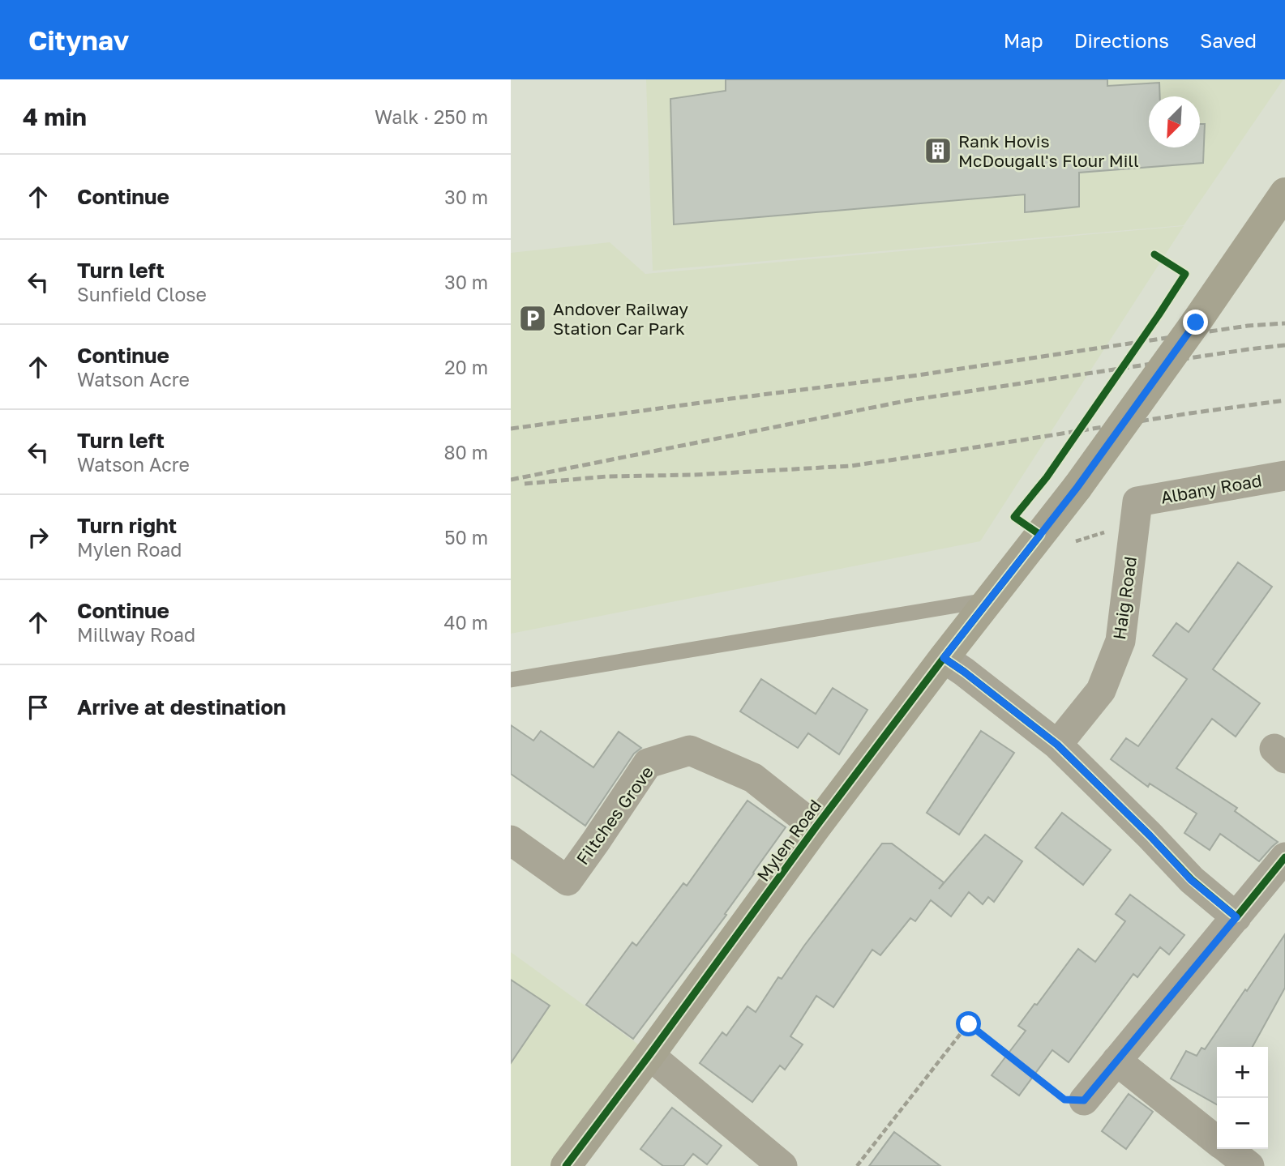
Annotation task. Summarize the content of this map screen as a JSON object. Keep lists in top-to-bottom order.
{
  "streets": {
    "street": [
      "Albany Road",
      "Haig Road",
      "Filtches Grove",
      "Mylen Road"
    ]
  },
  "crossings": [
    ["Albany Road", "Haig Road"],
    ["Filtches Grove", "Mylen Road"]
  ],
  "places": {
    "building": ["Rank Hovis McDougall's Flour Mill"],
    "parking": ["Andover Railway Station Car Park"]
  },
  "north": "bottom left",
  "page": {
    "header": "Citynav",
    "nav": ["Map", "Directions", "Saved"],
    "heading": ["4 min", "Walk · 250 m"],
    "list": [
      ["Continue", "30 m"],
      ["Turn left", "Sunfield Close", "30 m"],
      ["Continue", "Watson Acre", "20 m"],
      ["Turn left", "Watson Acre", "80 m"],
      ["Turn right", "Mylen Road", "50 m"],
      ["Continue", "Millway Road", "40 m"],
      "Arrive at destination"
    ],
    "map_buttons": ["+", "−"]
  }
}
